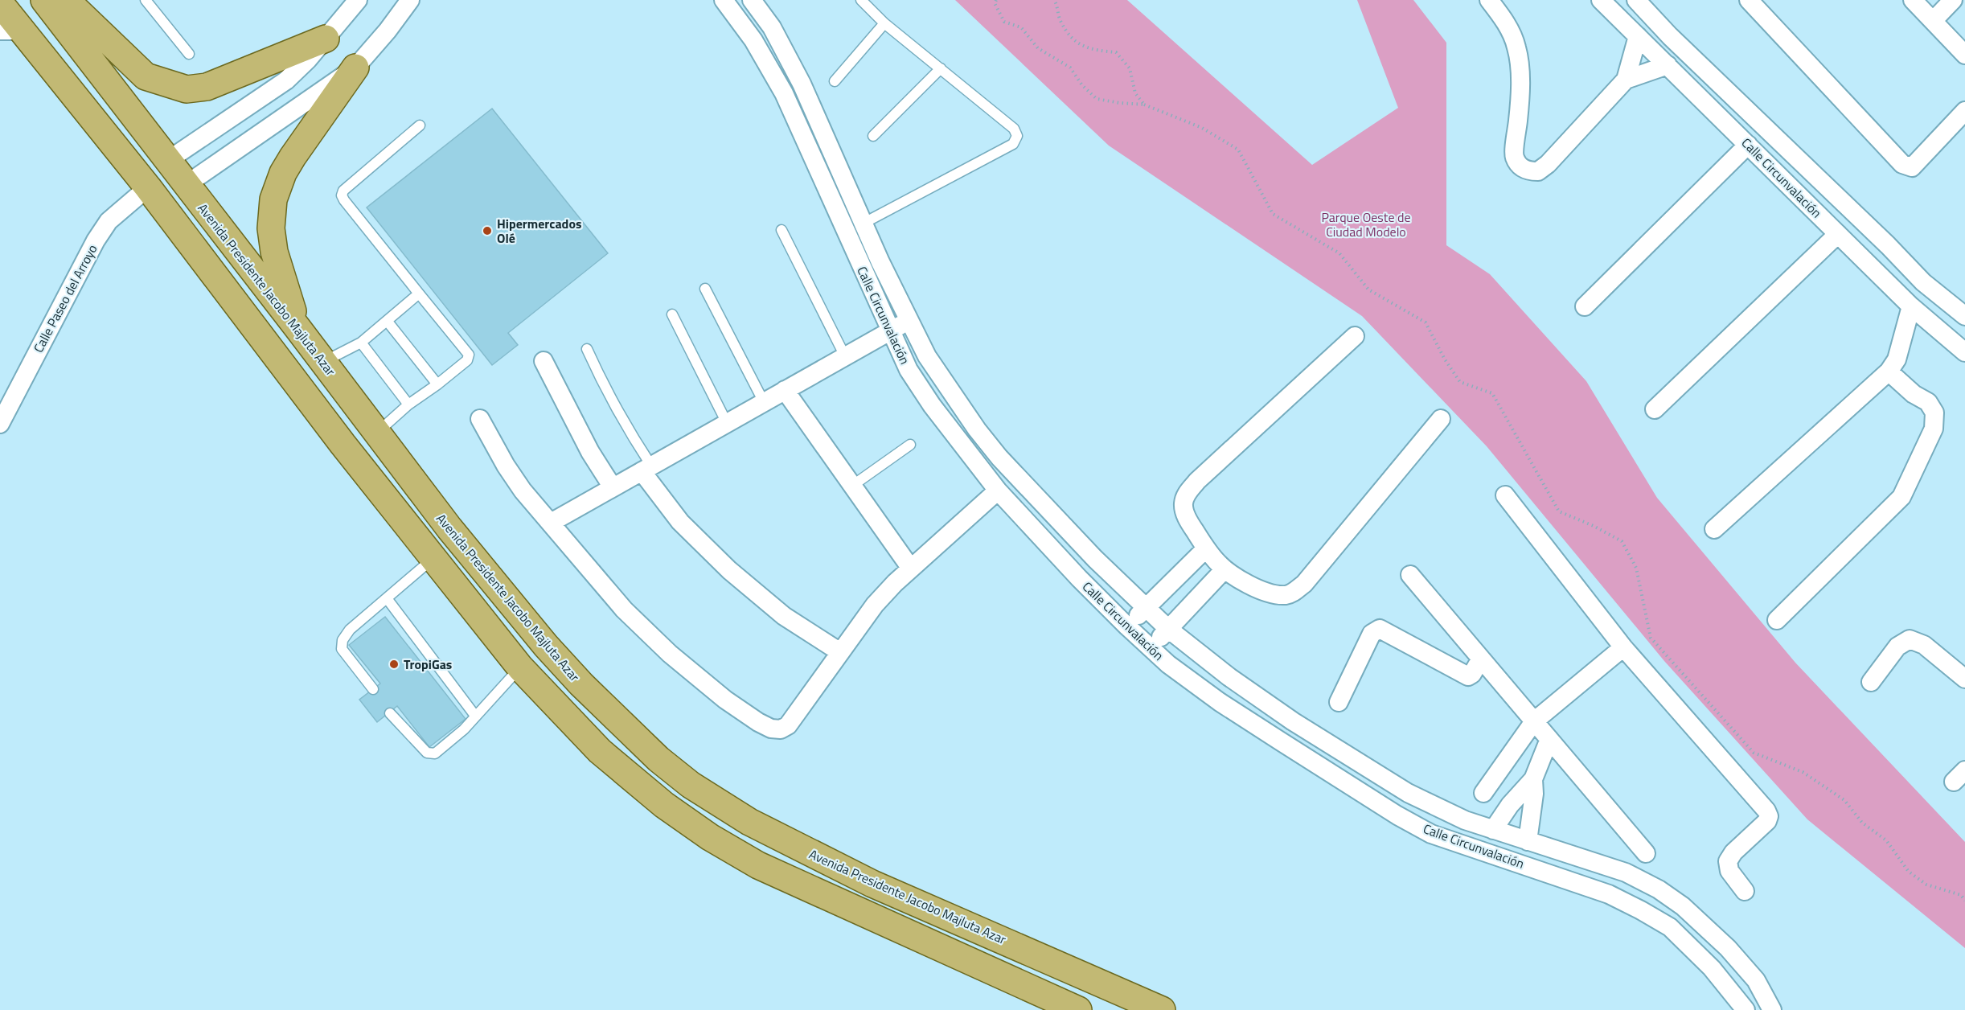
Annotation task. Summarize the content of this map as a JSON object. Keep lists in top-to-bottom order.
{
  "streets": {
    "main road": ["Avenida Presidente Jacobo Majluta Azar"],
    "street": ["Calle Circunvalación", "Calle Paseo del Arroyo"]
  },
  "parks": ["Parque Oeste de Ciudad Modelo"],
  "places": ["Hipermercados Olé", "TropiGas"]
}
